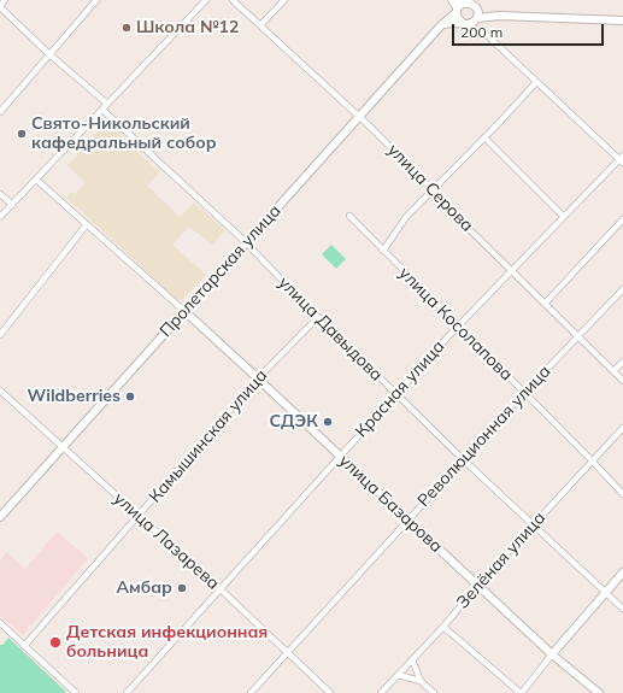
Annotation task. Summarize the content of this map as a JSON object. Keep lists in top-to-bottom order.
{
  "streets": {
    "main road": ["Пролетарская улица", "улица Базарова"],
    "street": [
      "улица Серова",
      "улица Косолапова",
      "улица Давыдова",
      "Красная улица",
      "Камышинская улица",
      "Революционная улица",
      "улица Лазарева",
      "Зелёная улица"
    ]
  },
  "crossings": [
    ["улица Серова", "Пролетарская улица"],
    ["улица Серова", "Красная улица"],
    ["улица Серова", "Революционная улица"],
    ["Пролетарская улица", "улица Давыдова"],
    ["Пролетарская улица", "улица Базарова"],
    ["Пролетарская улица", "улица Лазарева"],
    ["улица Косолапова", "Красная улица"],
    ["улица Косолапова", "Революционная улица"],
    ["улица Косолапова", "Зелёная улица"],
    ["улица Давыдова", "Красная улица"],
    ["улица Давыдова", "Камышинская улица"],
    ["улица Давыдова", "Революционная улица"],
    ["улица Давыдова", "Зелёная улица"],
    ["Красная улица", "улица Базарова"],
    ["Красная улица", "улица Лазарева"],
    ["Камышинская улица", "улица Базарова"],
    ["Камышинская улица", "улица Лазарева"],
    ["Революционная улица", "улица Базарова"],
    ["Революционная улица", "улица Лазарева"],
    ["улица Базарова", "Зелёная улица"]
  ],
  "places": [
    "Школа №12",
    "Свято-Никольский кафедральный собор",
    "Wildberries",
    "СДЭК",
    "Амбар",
    "Детская инфекционная больница"
  ],
  "scale_bar": "200 m"
}
